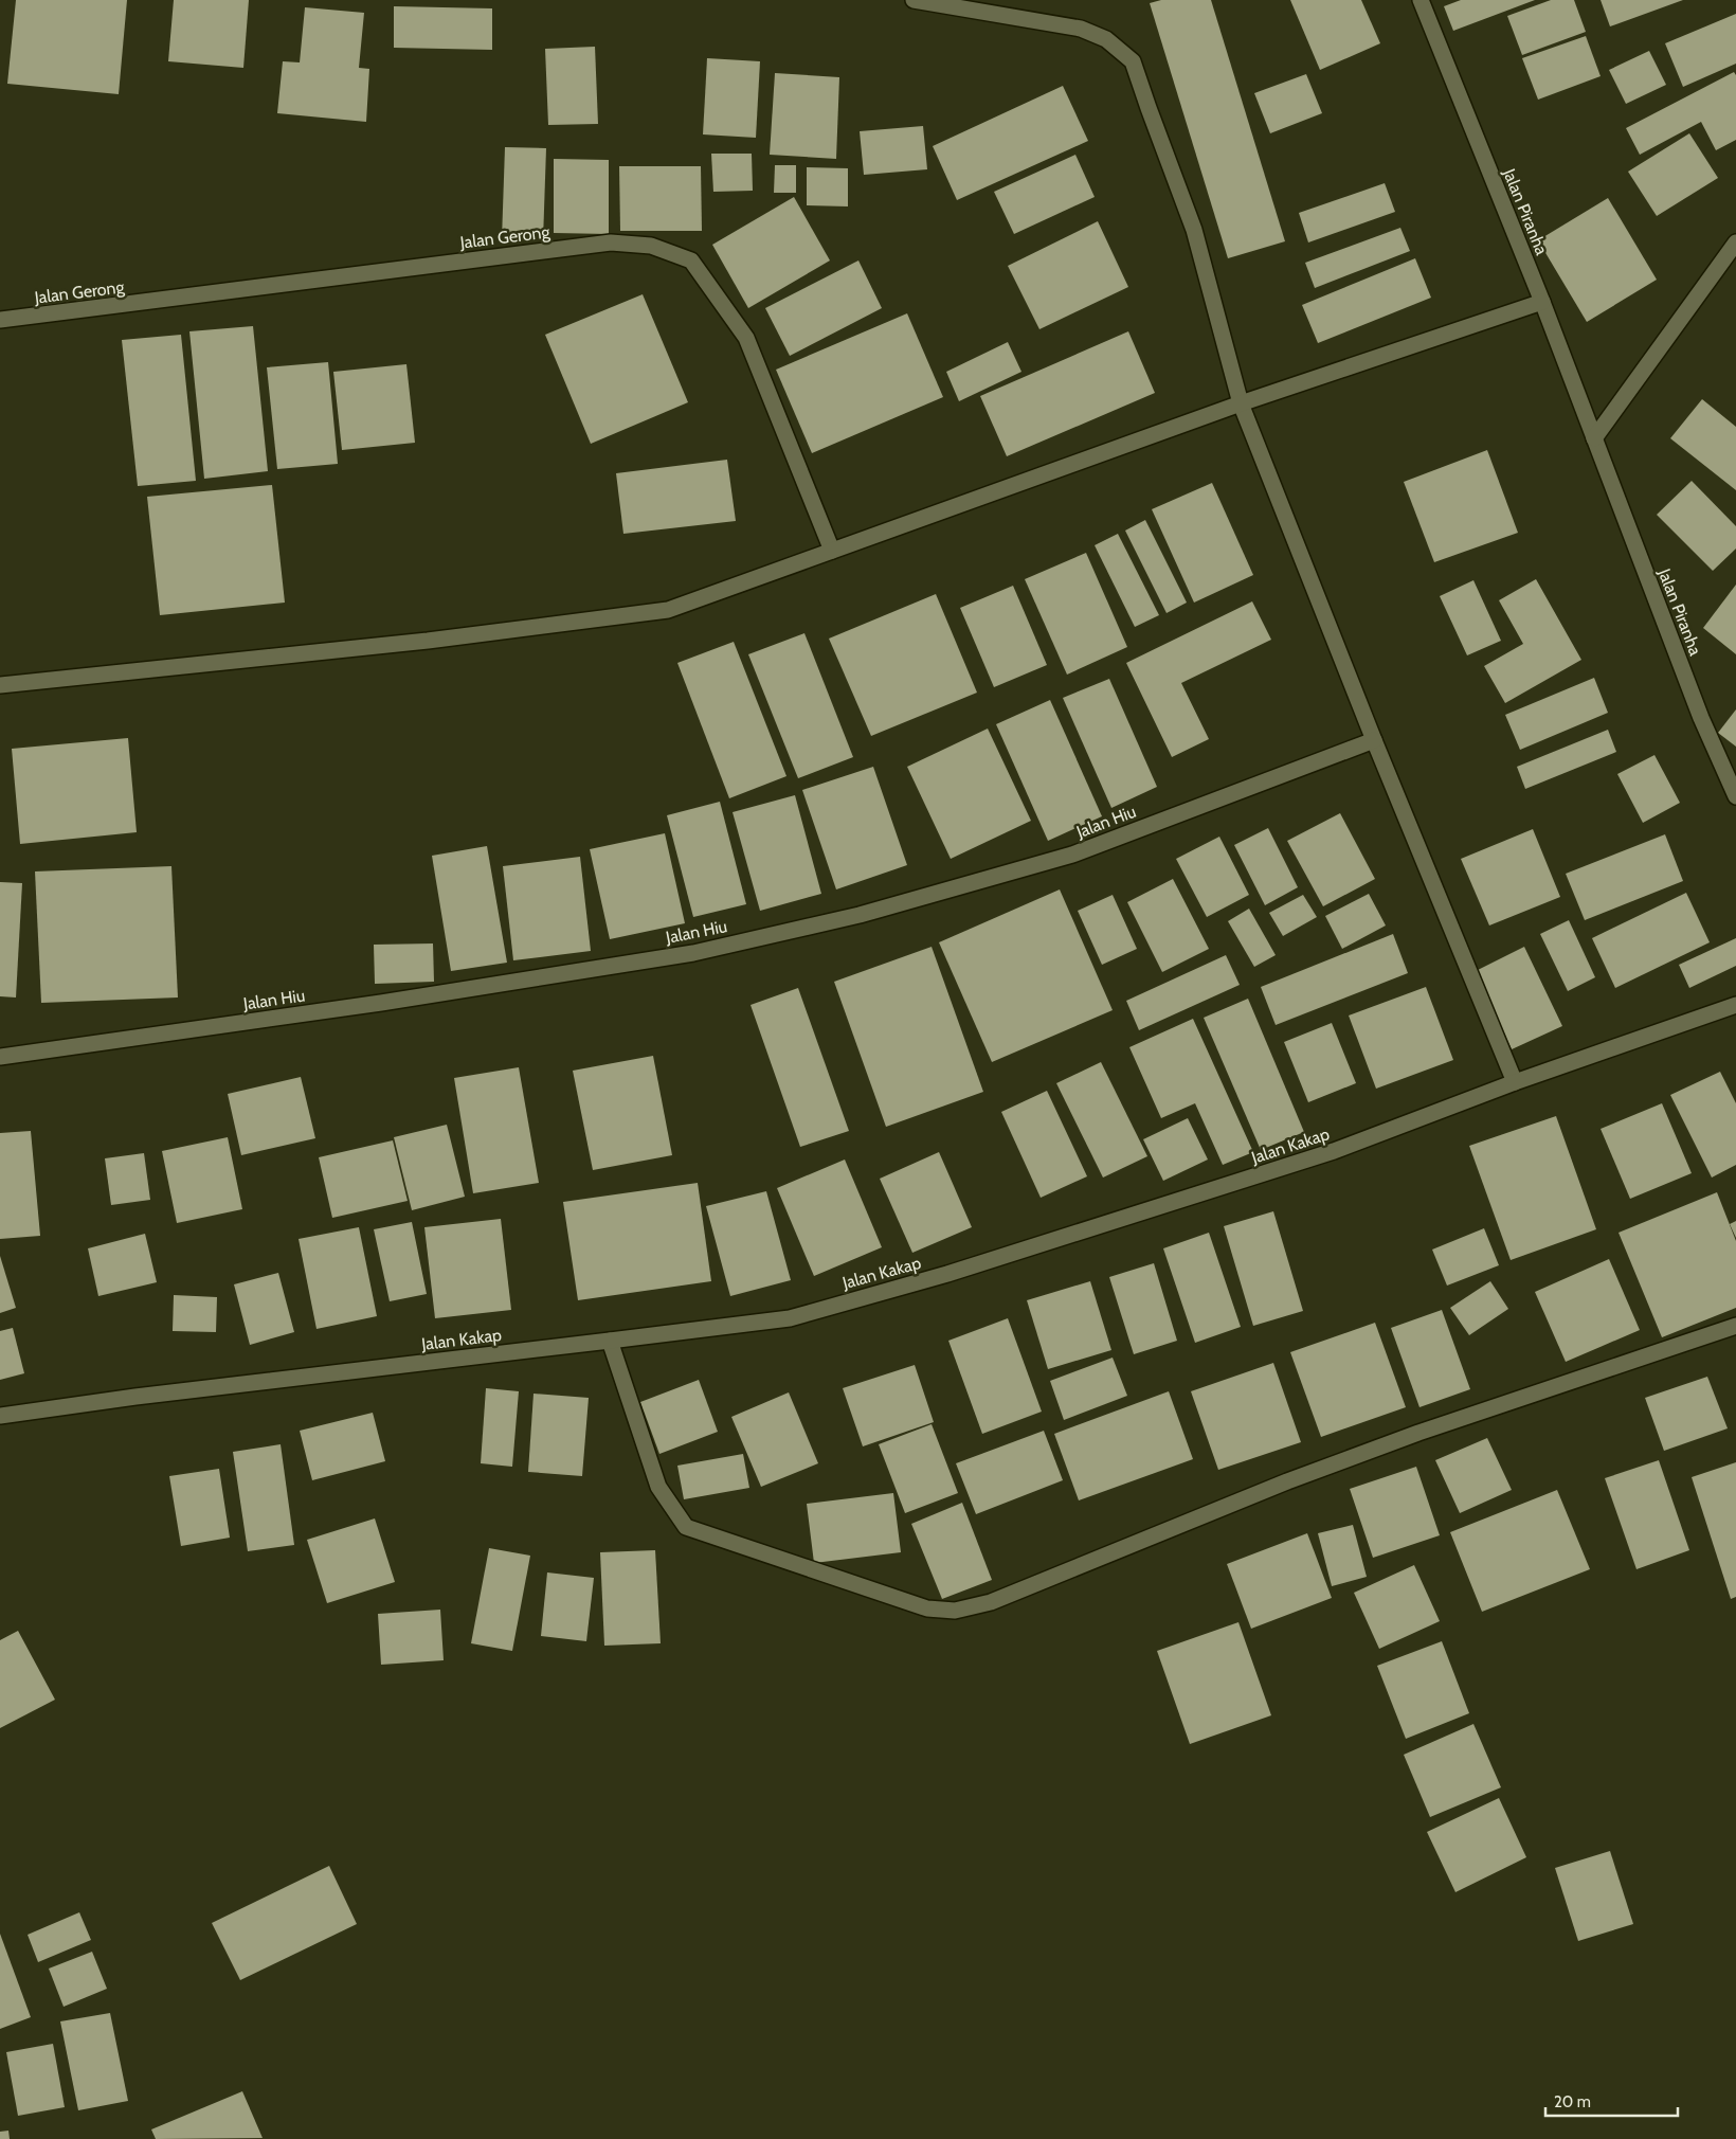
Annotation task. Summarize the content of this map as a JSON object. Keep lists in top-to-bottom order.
{
  "streets": {
    "street": [
      "Jalan Piranha",
      "Jalan Gerong",
      "Jalan Hiu",
      "Jalan Kakap"
    ]
  },
  "scale_bar": "20 m"
}
